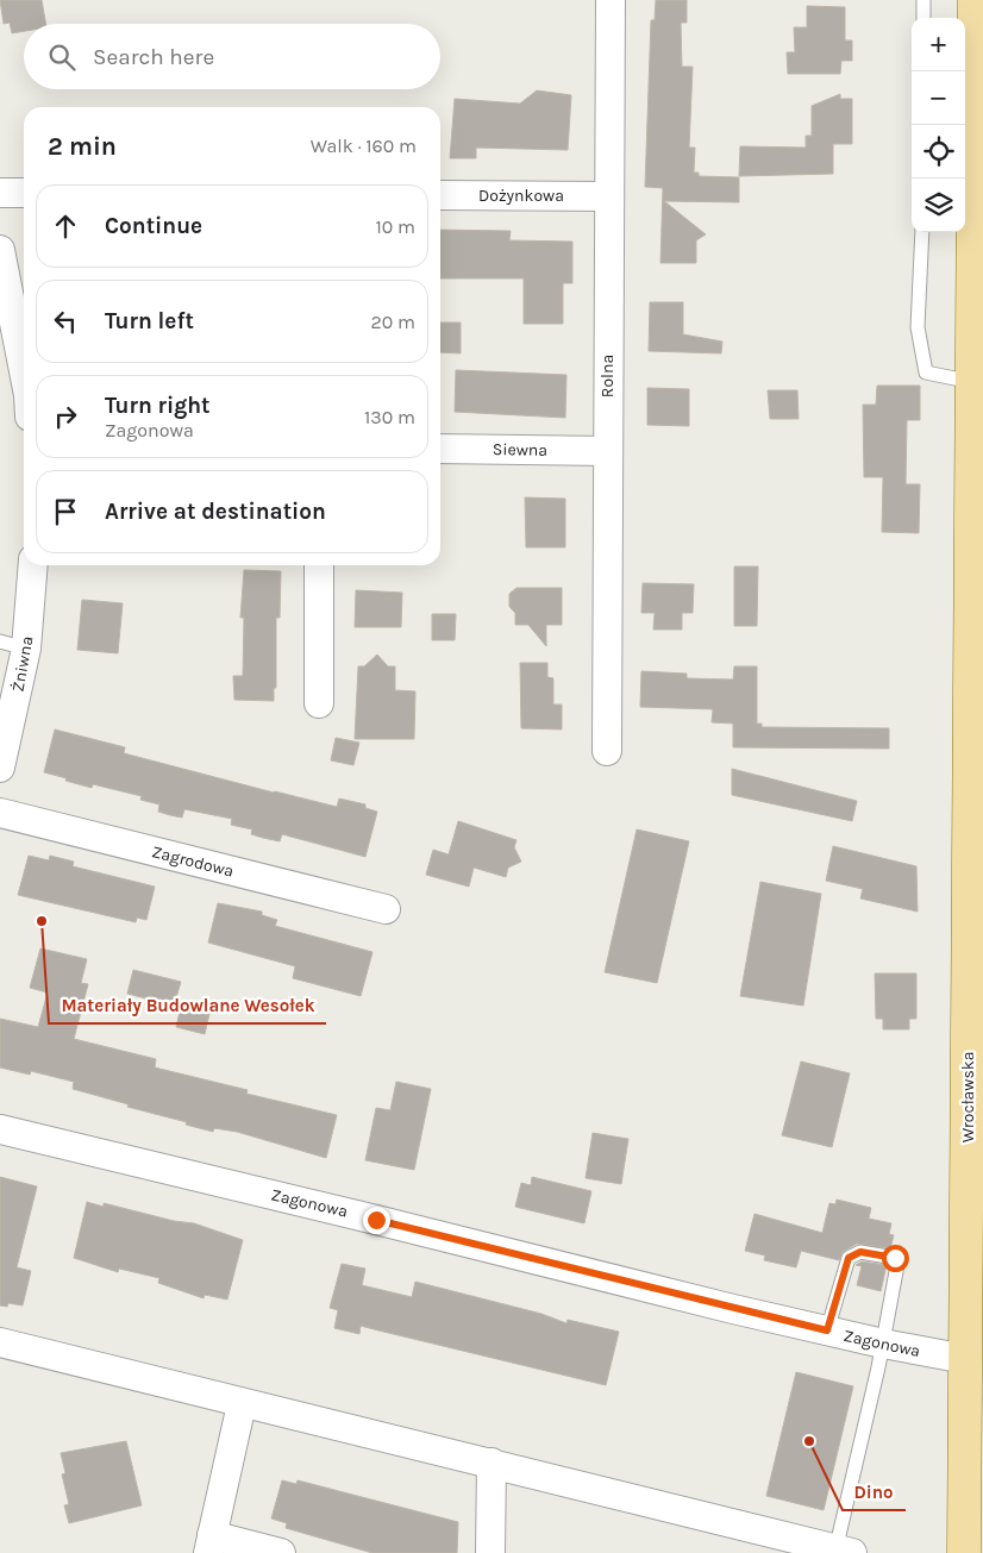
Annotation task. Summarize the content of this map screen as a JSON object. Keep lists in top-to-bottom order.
{
  "streets": {
    "main road": ["Wrocławska"],
    "street": [
      "Dożynkowa",
      "Rolna",
      "Siewna",
      "Żniwna",
      "Zagrodowa",
      "Zagonowa"
    ]
  },
  "crossings": [
    ["Dożynkowa", "Rolna"],
    ["Rolna", "Siewna"],
    ["Wrocławska", "Zagonowa"]
  ],
  "places": ["Materiały Budowlane Wesołek", "Dino"],
  "page": {
    "map_buttons": ["+", "−"],
    "search": "Search here",
    "heading": ["2 min", "Walk · 160 m"],
    "list": [
      ["Continue", "10 m"],
      ["Turn left", "20 m"],
      ["Turn right", "Zagonowa", "130 m"],
      "Arrive at destination"
    ]
  }
}
